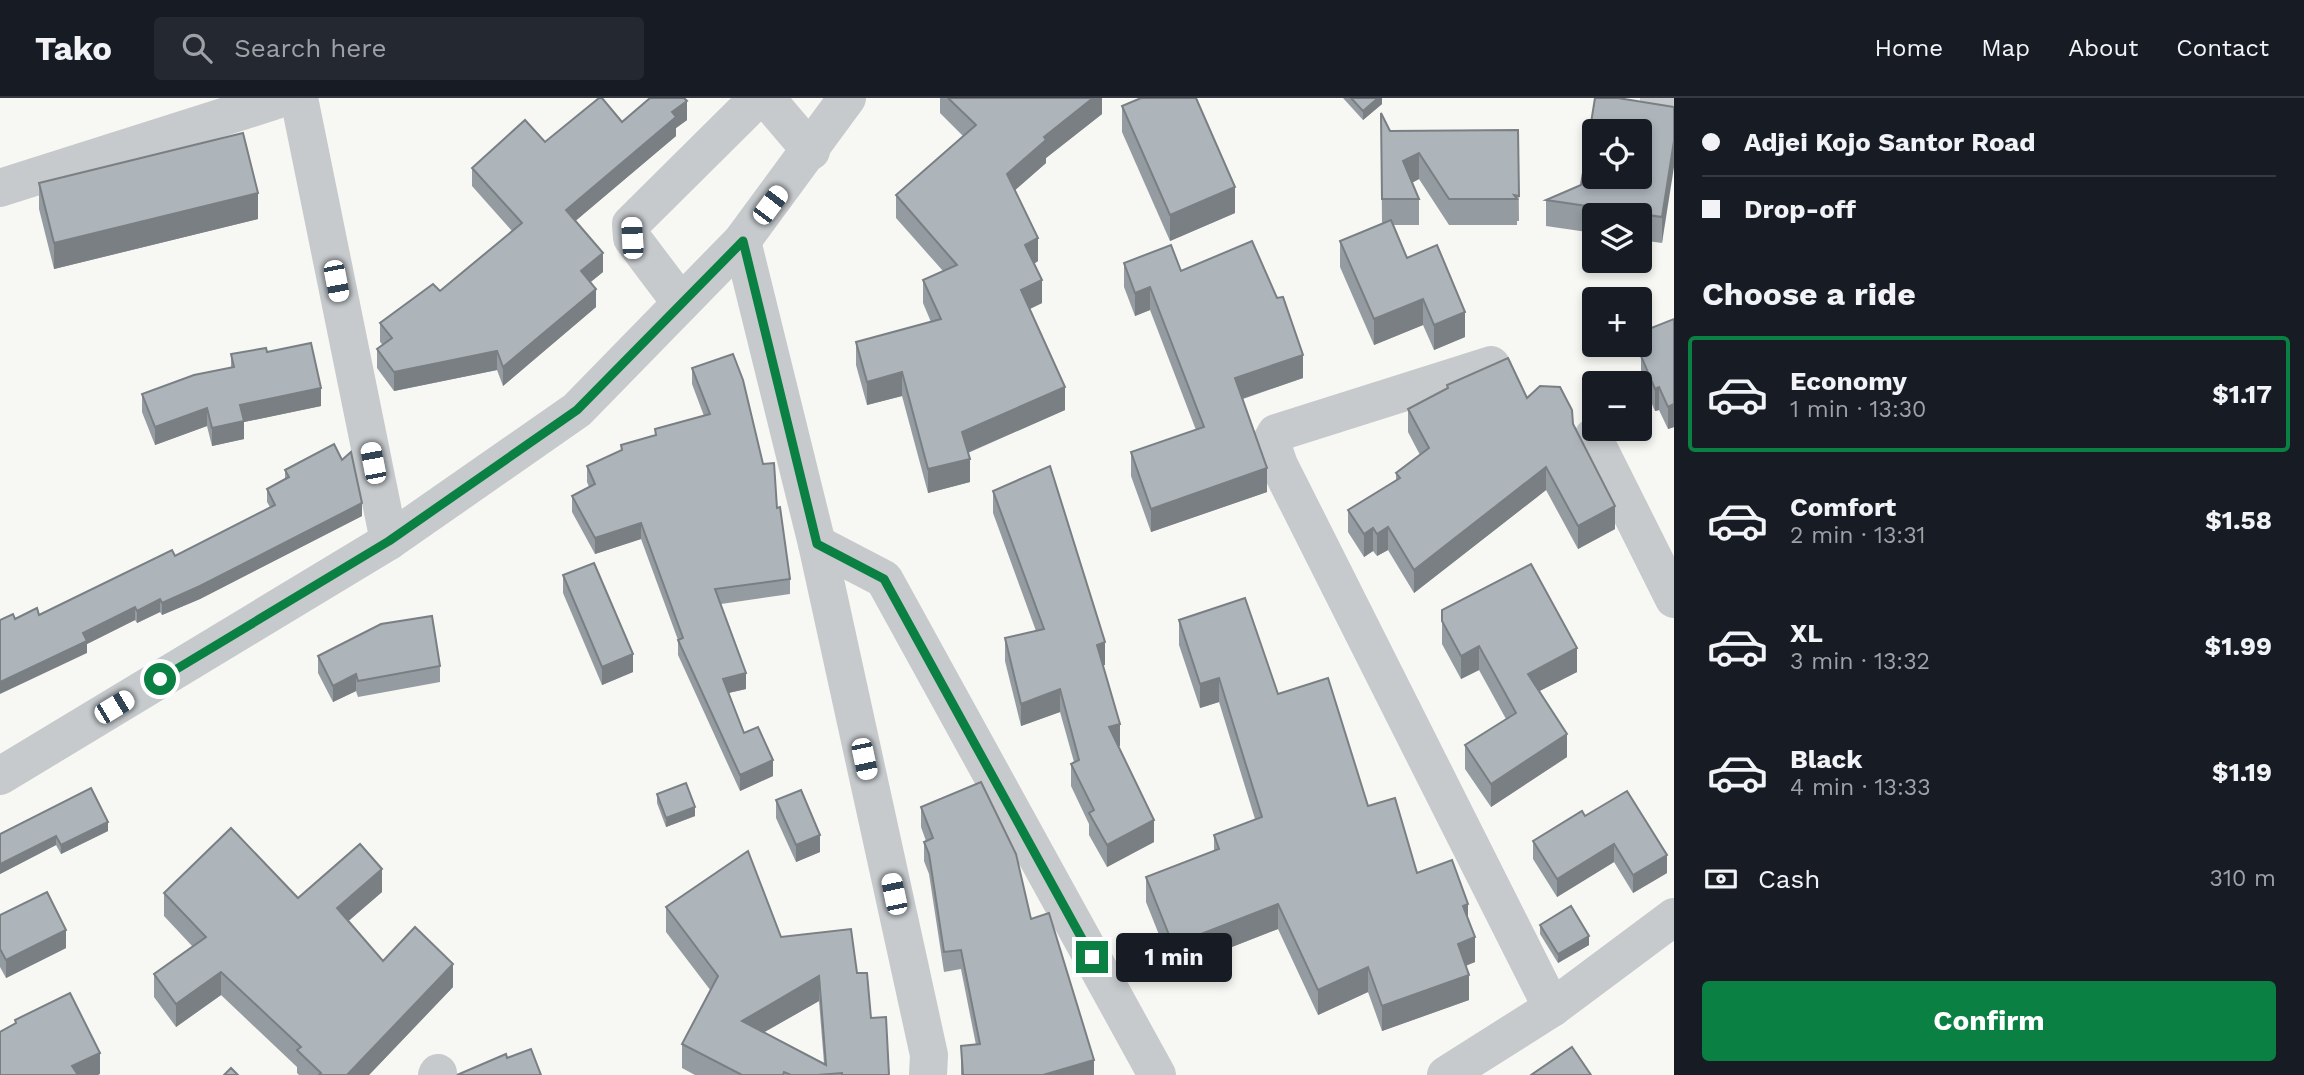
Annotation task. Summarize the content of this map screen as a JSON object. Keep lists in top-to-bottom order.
{
  "page": {
    "header": "Tako",
    "search": "Search here",
    "nav": [
      "Home",
      "Map",
      "About",
      "Contact"
    ],
    "banner": ["Adjei Kojo Santor Road", "Drop-off"],
    "map_buttons": ["+", "−"],
    "heading": "Choose a ride",
    "list": [
      {
        "name": "Economy",
        "note": "1 min · 13:30",
        "value": "$1.17"
      },
      {
        "name": "Comfort",
        "note": "2 min · 13:31",
        "value": "$1.58"
      },
      {
        "name": "XL",
        "note": "3 min · 13:32",
        "value": "$1.99"
      },
      {
        "name": "Black",
        "note": "4 min · 13:33",
        "value": "$1.19"
      }
    ],
    "pay": ["Cash", "310 m"],
    "bubble": "1 min",
    "buttons": "Confirm"
  }
}
